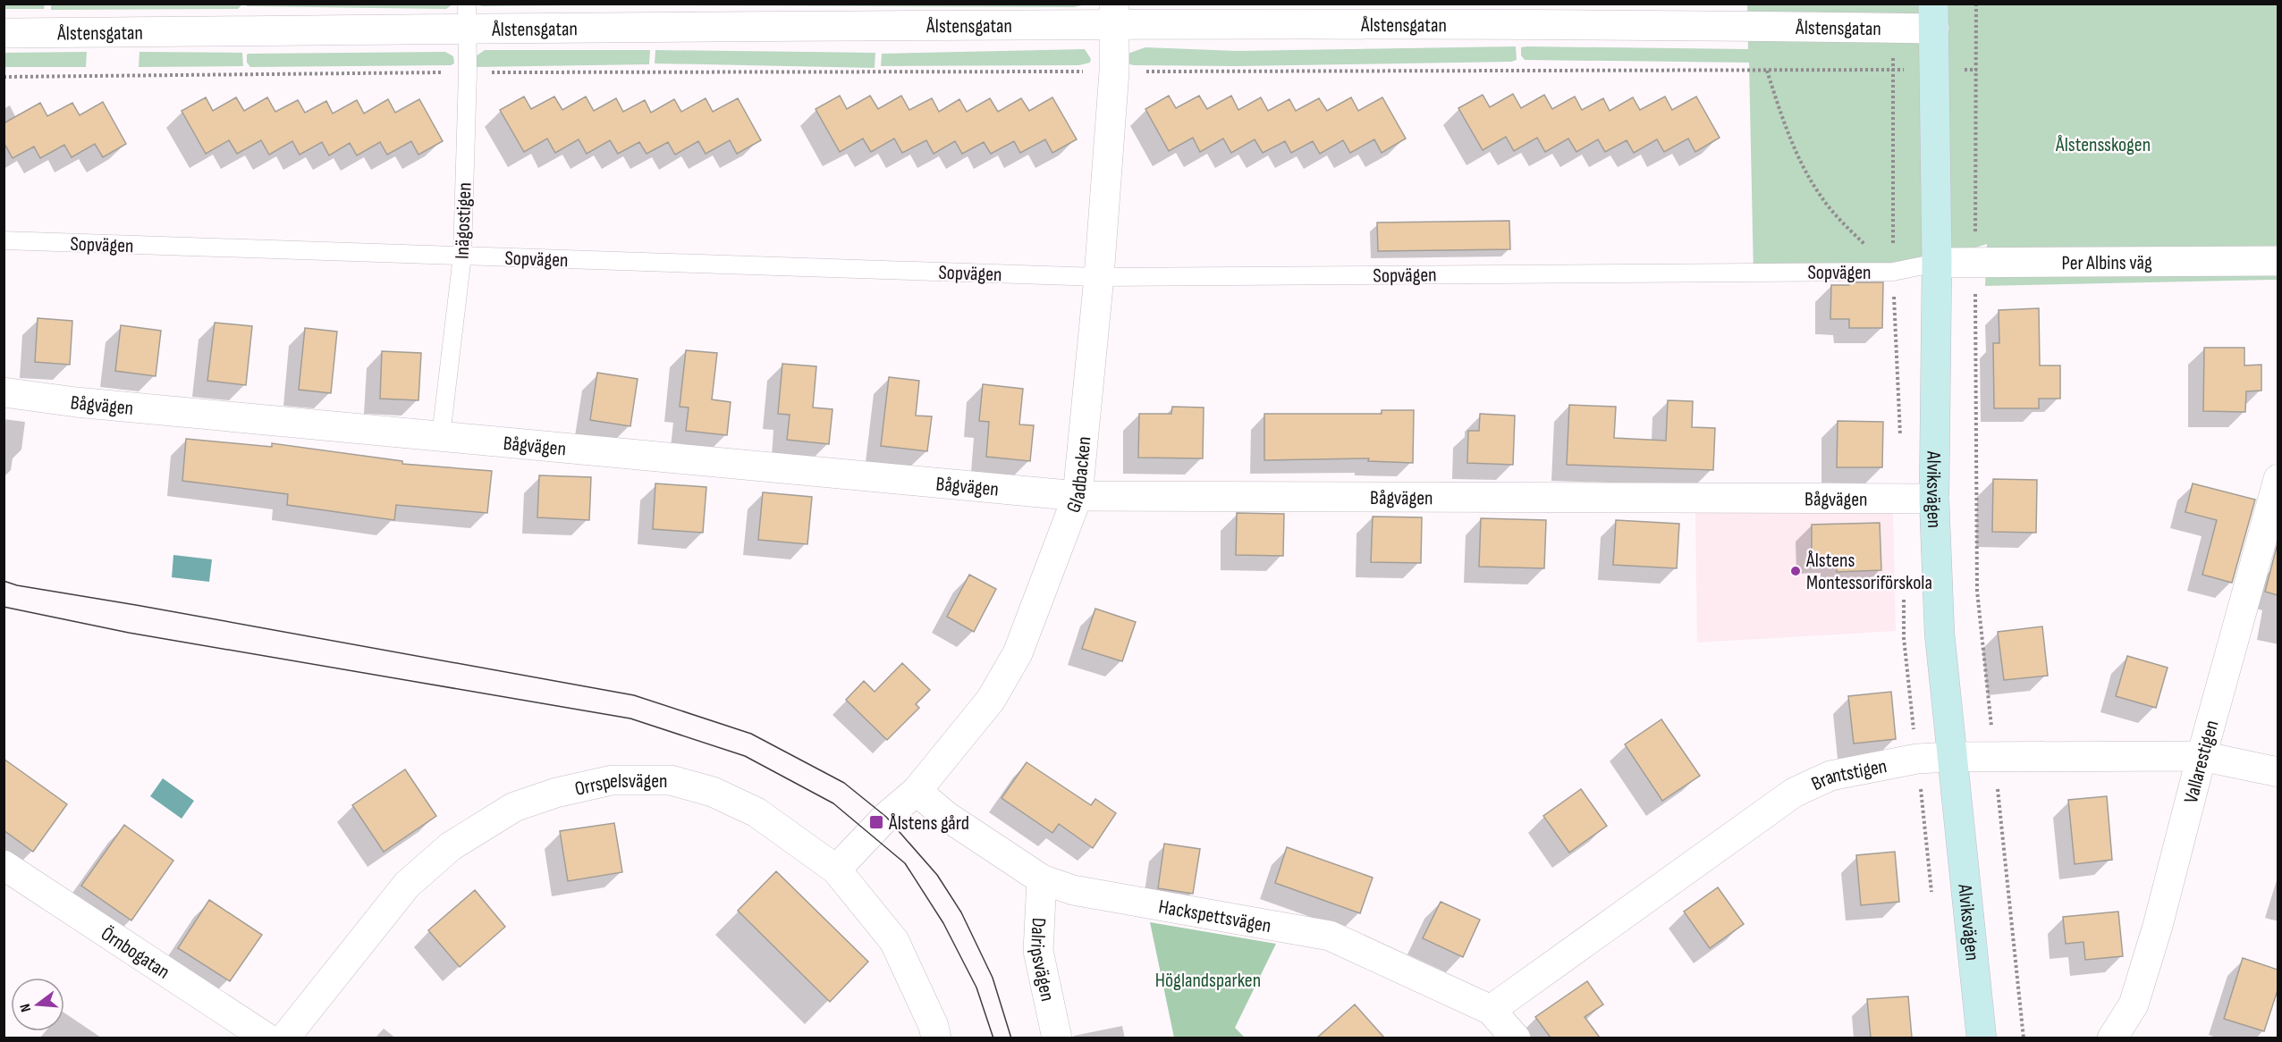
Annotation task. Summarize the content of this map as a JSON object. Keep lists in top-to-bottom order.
{
  "streets": {
    "street": [
      "Ålstensgatan",
      "Per Albins väg",
      "Bågvägen",
      "Gladbacken",
      "Alviksvägen",
      "Vallarestigen",
      "Brantstigen",
      "Orrspelsvägen",
      "Hackspettsvägen",
      "Örnbogatan",
      "Dalripsvägen"
    ],
    "lane": ["Inägostigen", "Sopvägen"]
  },
  "crossings": [
    ["Ålstensgatan", "Inägostigen"],
    ["Ålstensgatan", "Gladbacken"],
    ["Ålstensgatan", "Alviksvägen"],
    ["Inägostigen", "Sopvägen"],
    ["Inägostigen", "Bågvägen"],
    ["Sopvägen", "Per Albins väg"],
    ["Sopvägen", "Gladbacken"],
    ["Sopvägen", "Alviksvägen"],
    ["Per Albins väg", "Alviksvägen"],
    ["Bågvägen", "Gladbacken"],
    ["Bågvägen", "Alviksvägen"],
    ["Gladbacken", "Orrspelsvägen"],
    ["Gladbacken", "Hackspettsvägen"],
    ["Alviksvägen", "Brantstigen"],
    ["Vallarestigen", "Brantstigen"],
    ["Brantstigen", "Hackspettsvägen"],
    ["Hackspettsvägen", "Dalripsvägen"]
  ],
  "parks": ["Ålstensskogen", "Höglandsparken"],
  "places": {
    "other": ["Ålstens Montessoriförskola"],
    "transit": ["Ålstens gård"]
  },
  "north": "left"
}
